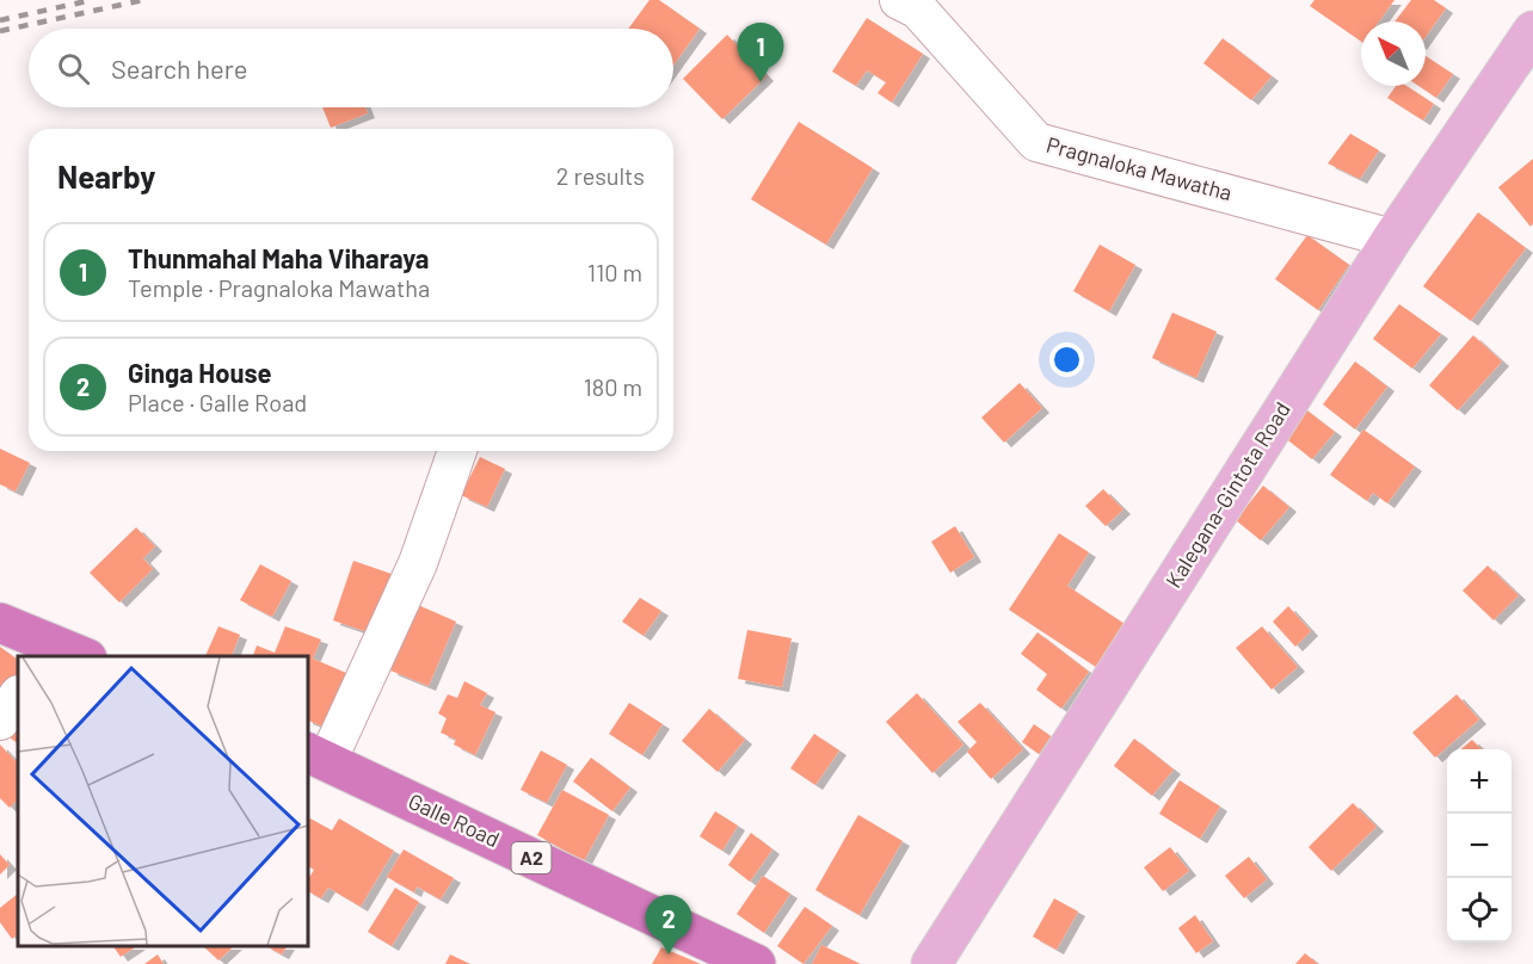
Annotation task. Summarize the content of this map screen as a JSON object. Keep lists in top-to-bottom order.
{
  "streets": {
    "highway": ["Galle Road", "A2"],
    "main road": ["Kalegana-Gintota Road"],
    "street": ["Pragnaloka Mawatha"]
  },
  "crossings": [
    ["Pragnaloka Mawatha", "Kalegana-Gintota Road"]
  ],
  "north": "top left",
  "page": {
    "pins": ["1", "2"],
    "search": "Search here",
    "heading": ["Nearby", "2 results"],
    "list": [
      {
        "mark": "1",
        "name": "Thunmahal Maha Viharaya",
        "note": "Temple · Pragnaloka Mawatha",
        "value": "110 m"
      },
      {
        "mark": "2",
        "name": "Ginga House",
        "note": "Place · Galle Road",
        "value": "180 m"
      }
    ],
    "map_buttons": ["+", "−"]
  }
}
